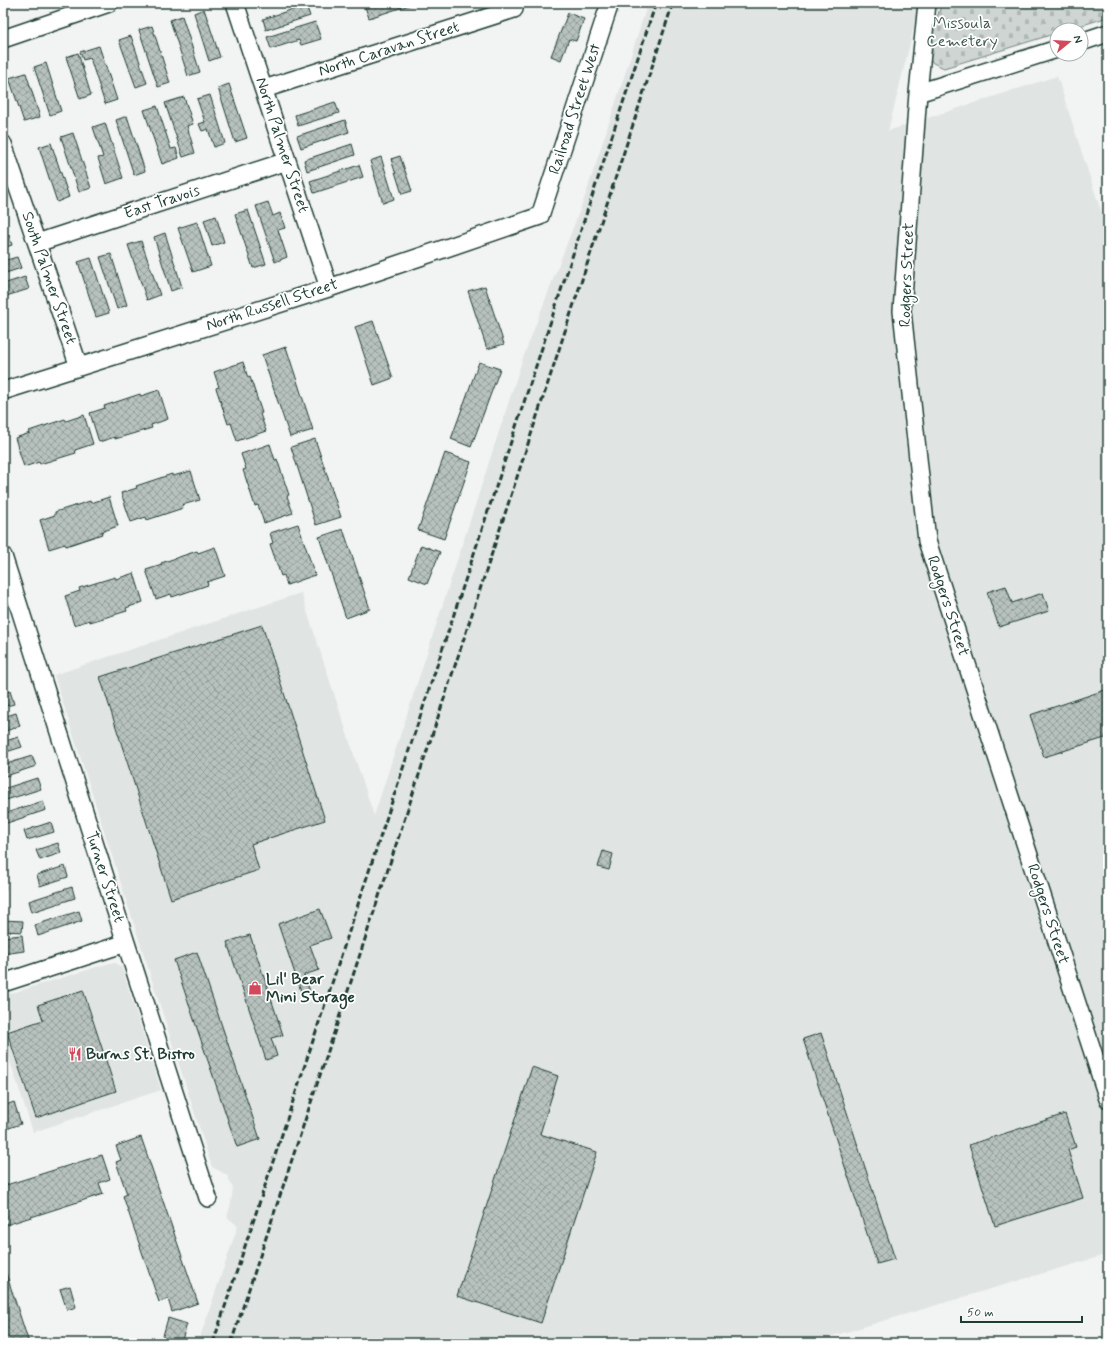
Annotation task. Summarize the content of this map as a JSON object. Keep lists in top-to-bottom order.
{
  "streets": {
    "street": [
      "North Caravan Street",
      "Railroad Street West",
      "North Palmer Street",
      "East Travois",
      "Rodgers Street",
      "South Palmer Street",
      "North Russell Street",
      "Turner Street"
    ]
  },
  "crossings": [
    ["North Caravan Street", "North Palmer Street"],
    ["Railroad Street West", "North Russell Street"],
    ["North Palmer Street", "East Travois"],
    ["North Palmer Street", "North Russell Street"],
    ["East Travois", "South Palmer Street"],
    ["South Palmer Street", "North Russell Street"]
  ],
  "parks": ["Missoula Cemetery"],
  "places": {
    "shop": ["Lil' Bear Mini Storage"],
    "restaurant": ["Burns St. Bistro"]
  },
  "scale_bar": "50 m",
  "north": "right"
}
